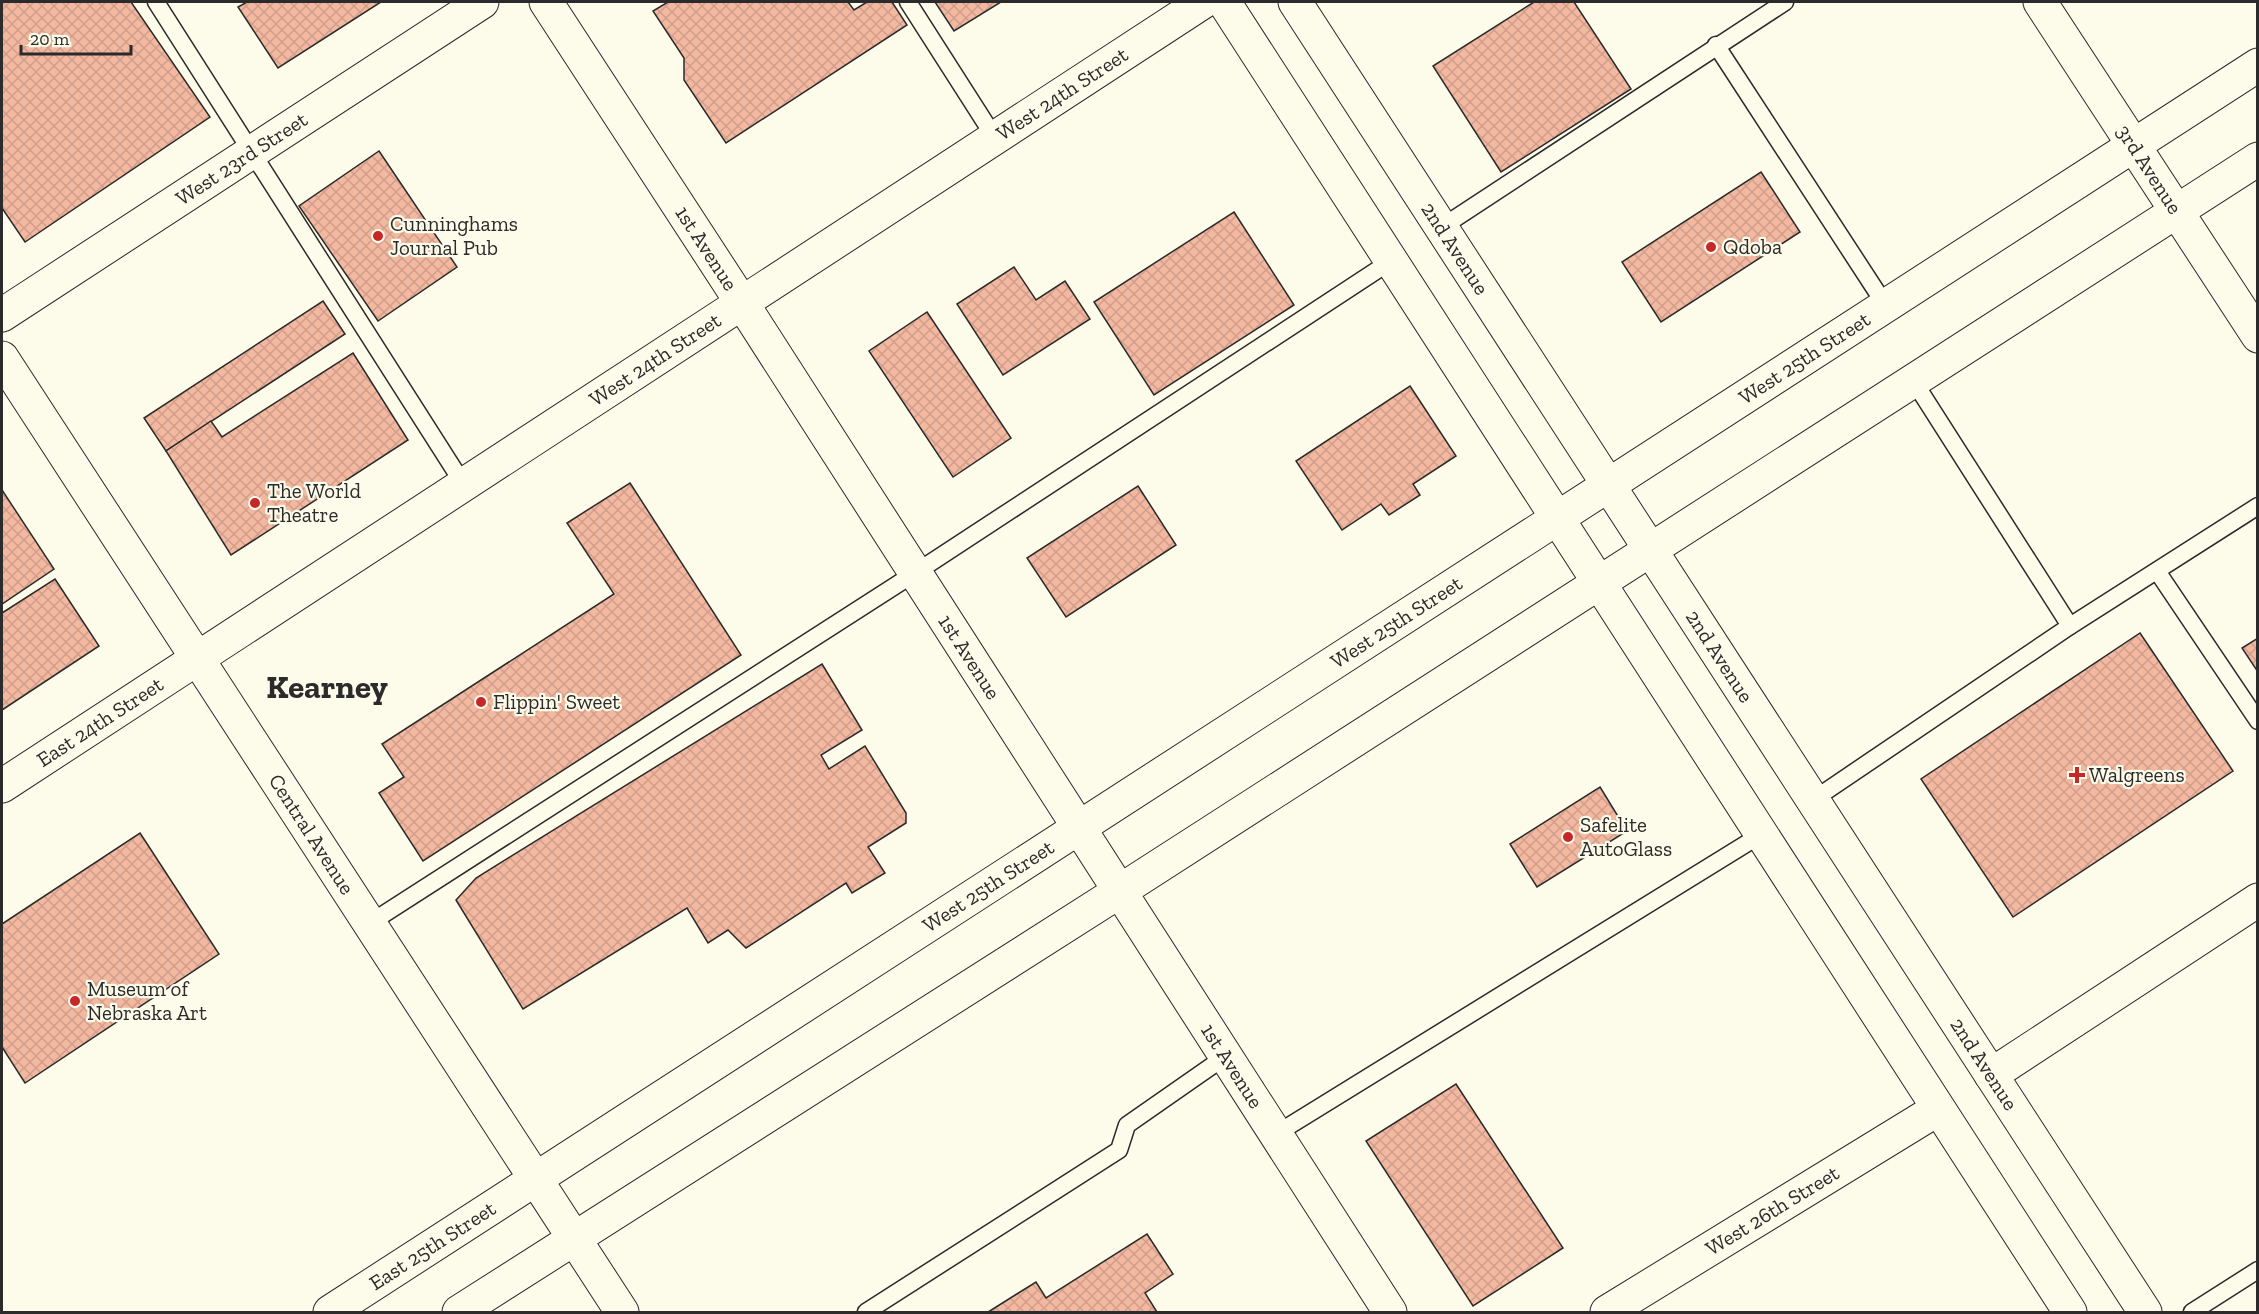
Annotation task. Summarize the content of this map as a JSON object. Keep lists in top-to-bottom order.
{
  "streets": {
    "main road": [
      "West 24th Street",
      "West 23rd Street",
      "3rd Avenue",
      "1st Avenue",
      "2nd Avenue",
      "West 25th Street",
      "East 24th Street",
      "Central Avenue",
      "West 26th Street",
      "East 25th Street"
    ]
  },
  "crossings": [
    ["West 24th Street", "1st Avenue"],
    ["West 24th Street", "East 24th Street"],
    ["West 24th Street", "Central Avenue"],
    ["3rd Avenue", "West 25th Street"],
    ["1st Avenue", "West 25th Street"],
    ["2nd Avenue", "West 25th Street"],
    ["West 25th Street", "Central Avenue"],
    ["West 25th Street", "East 25th Street"],
    ["East 24th Street", "Central Avenue"],
    ["Central Avenue", "East 25th Street"]
  ],
  "districts": ["Kearney"],
  "places": {
    "other": [
      "Cunninghams Journal Pub",
      "Qdoba",
      "The World Theatre",
      "Flippin' Sweet",
      "Safelite AutoGlass",
      "Museum of Nebraska Art"
    ],
    "health": ["Walgreens"]
  },
  "scale_bar": "20 m"
}
